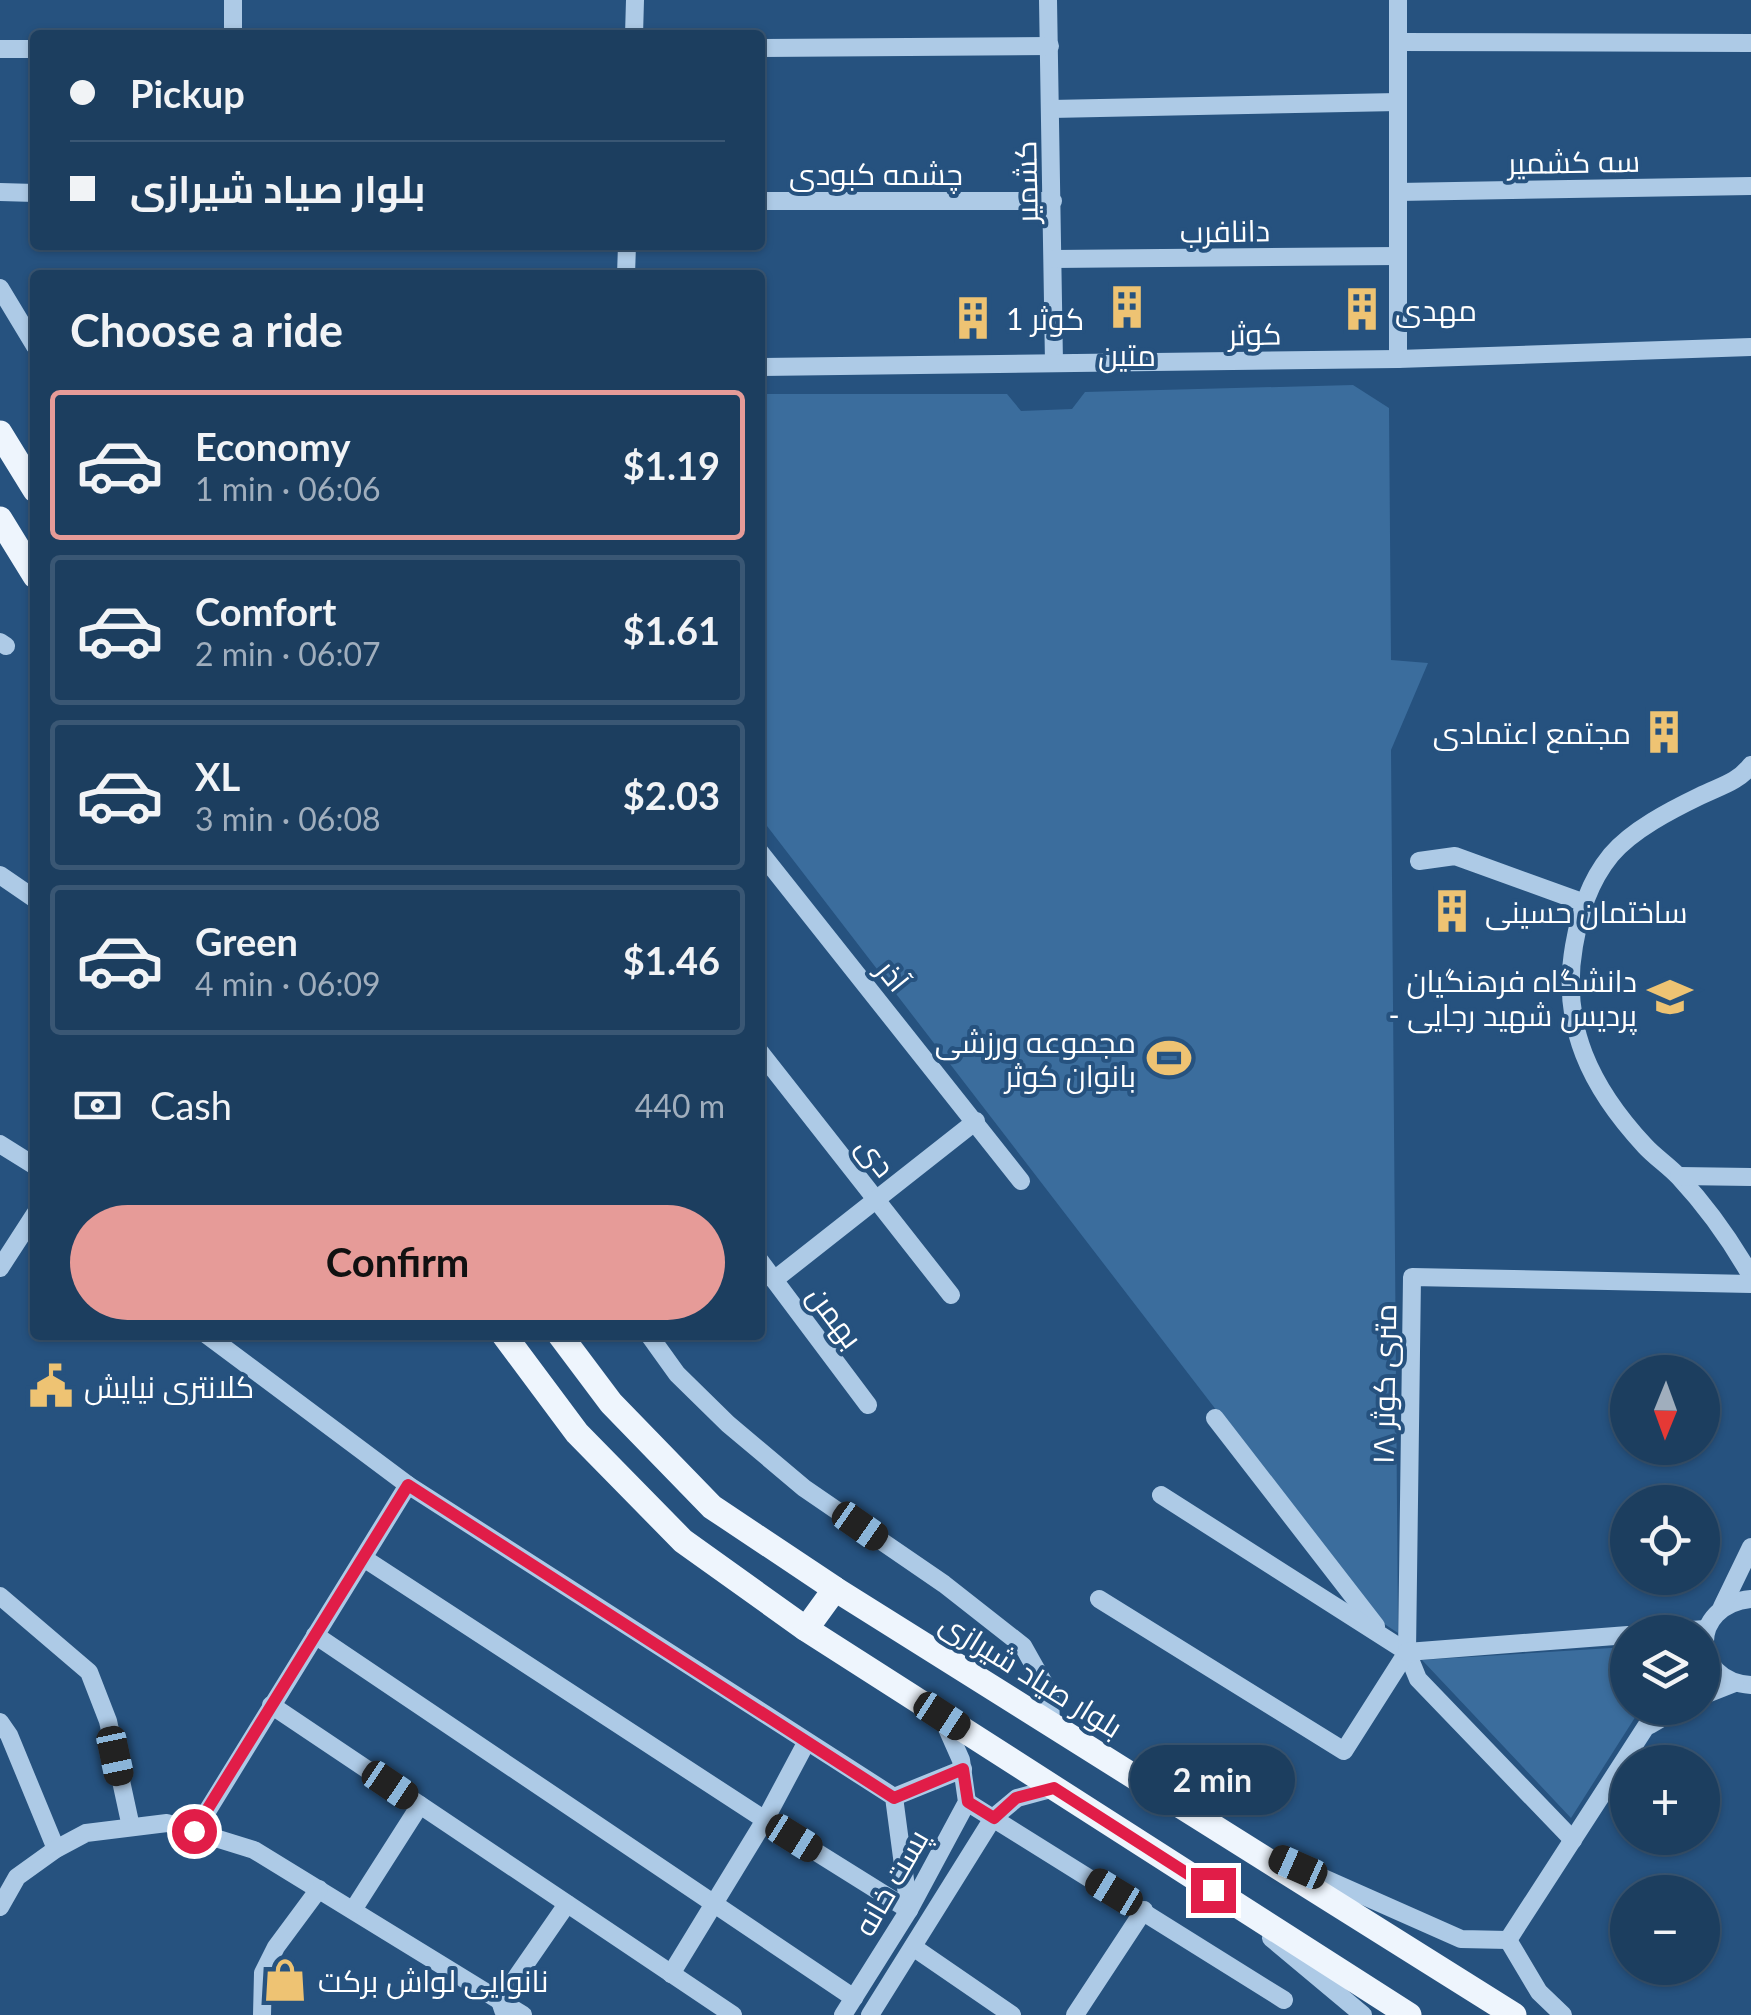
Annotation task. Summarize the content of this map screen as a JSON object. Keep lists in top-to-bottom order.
{
  "streets": {
    "main road": ["بلوار صیاد شیرازی"],
    "street": [
      "سه کشمیر",
      "چشمه کبودی",
      "کشمیر",
      "دانافرب",
      "کوثر",
      "آذر",
      "دی",
      "بهمن",
      "۱۸ متری کوثر",
      "پست خانه"
    ]
  },
  "crossings": [
    ["چشمه کبودی", "کشمیر"],
    ["کشمیر", "دانافرب"],
    ["کشمیر", "کوثر"]
  ],
  "places": {
    "building": [
      "متین",
      "مهدی",
      "کوثر 1",
      "مجتمع اعتمادی",
      "ساختمان حسینی"
    ],
    "school or university": ["دانشگاه فرهنگیان - پردیس شهید رجایی"],
    "sports": ["مجموعه ورزشی بانوان کوثر"],
    "public building": ["کلانتری نیایش"],
    "shop": ["نانوایی لواش برکت"]
  },
  "north": "bottom",
  "page": {
    "banner": ["Pickup", "بلوار صیاد شیرازی"],
    "heading": "Choose a ride",
    "list": [
      {
        "name": "Economy",
        "note": "1 min · 06:06",
        "value": "$1.19"
      },
      {
        "name": "Comfort",
        "note": "2 min · 06:07",
        "value": "$1.61"
      },
      {
        "name": "XL",
        "note": "3 min · 06:08",
        "value": "$2.03"
      },
      {
        "name": "Green",
        "note": "4 min · 06:09",
        "value": "$1.46"
      }
    ],
    "pay": ["Cash", "440 m"],
    "buttons": "Confirm",
    "map_buttons": ["+", "−"],
    "bubble": "2 min"
  }
}
